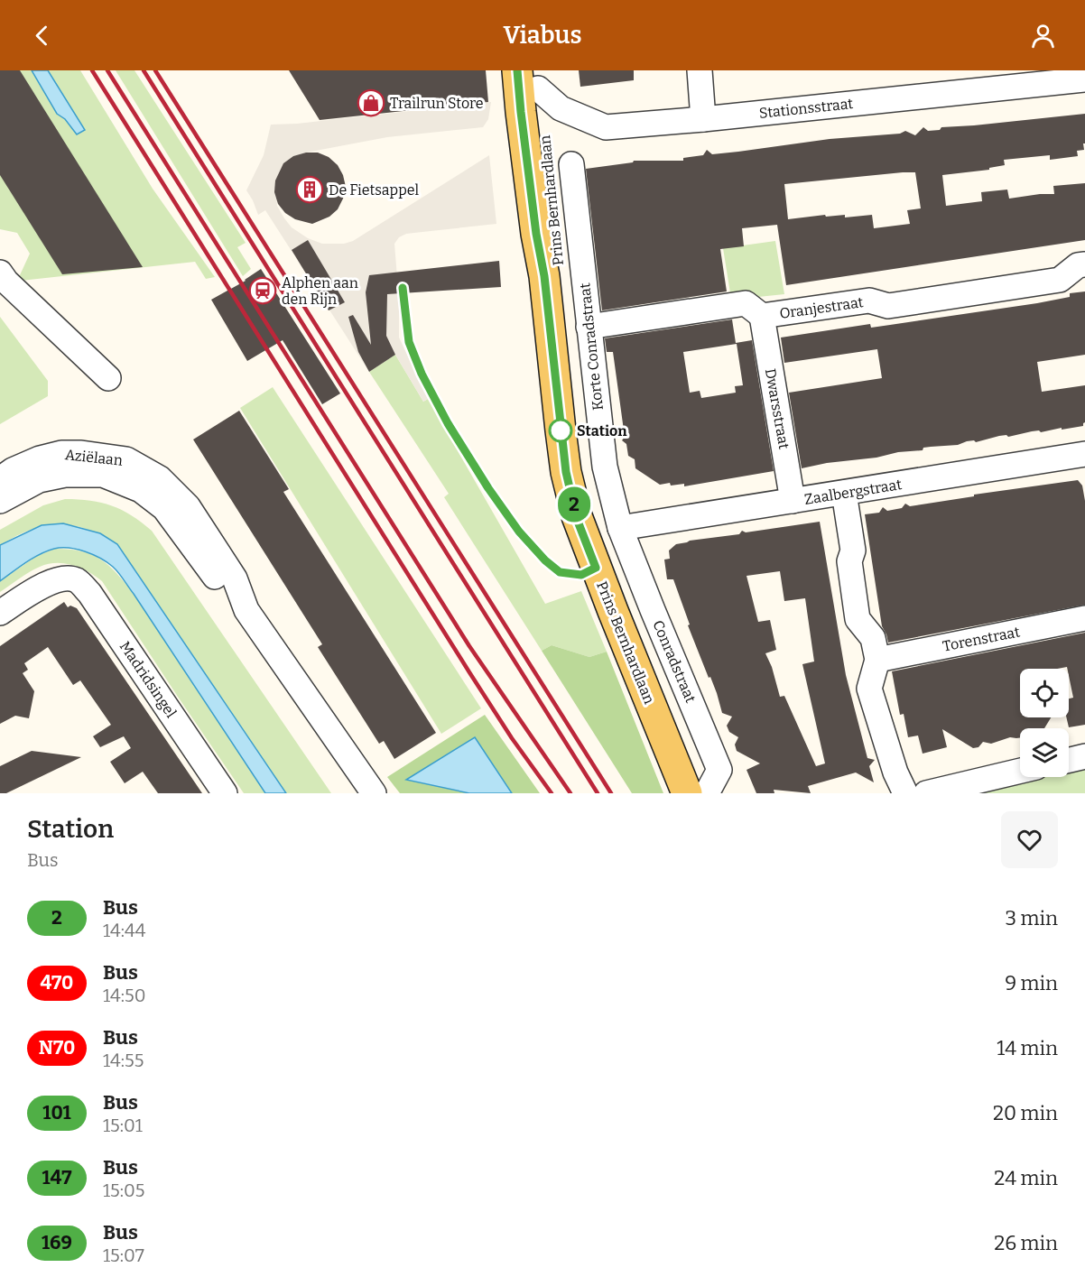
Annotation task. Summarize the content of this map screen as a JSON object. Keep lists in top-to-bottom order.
{
  "streets": {
    "main road": ["Prins Bernhardlaan"],
    "street": [
      "Stationsstraat",
      "Oranjestraat",
      "Korte Conradstraat",
      "Dwarsstraat",
      "Aziëlaan",
      "Zaalbergstraat",
      "Torenstraat",
      "Conradstraat",
      "Madridsingel"
    ]
  },
  "crossings": [
    ["Stationsstraat", "Prins Bernhardlaan"],
    ["Prins Bernhardlaan", "Conradstraat"],
    ["Oranjestraat", "Korte Conradstraat"],
    ["Oranjestraat", "Dwarsstraat"],
    ["Korte Conradstraat", "Zaalbergstraat"],
    ["Korte Conradstraat", "Conradstraat"],
    ["Dwarsstraat", "Zaalbergstraat"],
    ["Zaalbergstraat", "Conradstraat"]
  ],
  "places": {
    "shop": ["Trailrun Store"],
    "building": ["De Fietsappel"],
    "station": ["Alphen aan den Rijn"],
    "other": ["Station"]
  },
  "lines": ["bus line 2"],
  "page": {
    "header": "Viabus",
    "on_map": "2",
    "heading": ["Station", "Bus"],
    "list": [
      {
        "mark": "2",
        "name": "Bus",
        "note": "14:44",
        "value": "3 min"
      },
      {
        "mark": "470",
        "name": "Bus",
        "note": "14:50",
        "value": "9 min"
      },
      {
        "mark": "N70",
        "name": "Bus",
        "note": "14:55",
        "value": "14 min"
      },
      {
        "mark": "101",
        "name": "Bus",
        "note": "15:01",
        "value": "20 min"
      },
      {
        "mark": "147",
        "name": "Bus",
        "note": "15:05",
        "value": "24 min"
      },
      {
        "mark": "169",
        "name": "Bus",
        "note": "15:07",
        "value": "26 min"
      }
    ]
  }
}
